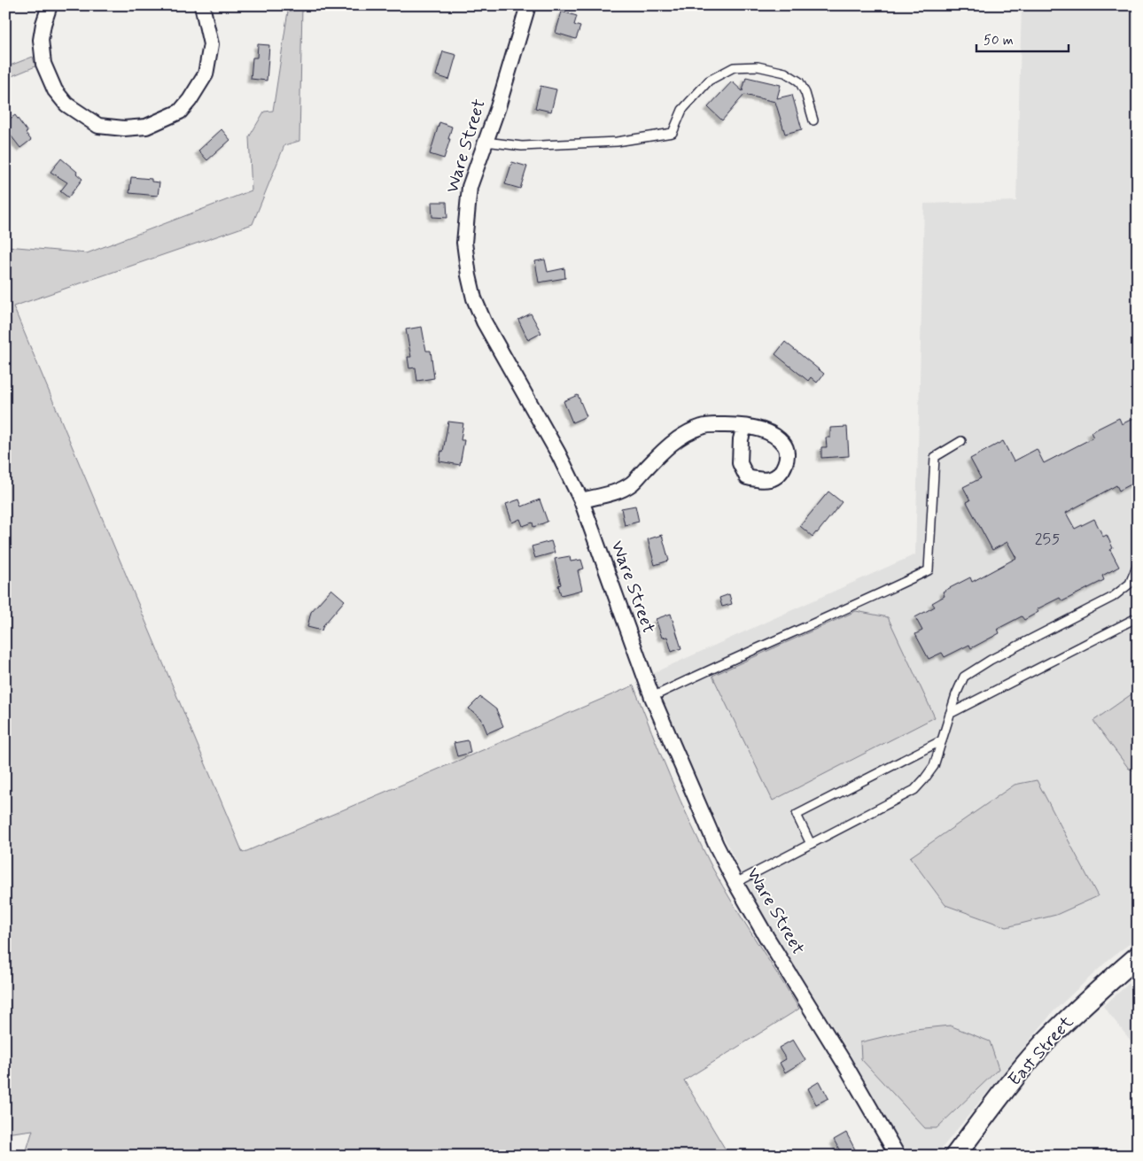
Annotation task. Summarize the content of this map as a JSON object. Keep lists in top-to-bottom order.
{
  "streets": {
    "main road": ["East Street"],
    "street": ["Ware Street"]
  },
  "house_numbers": ["255"],
  "scale_bar": "50 m"
}
